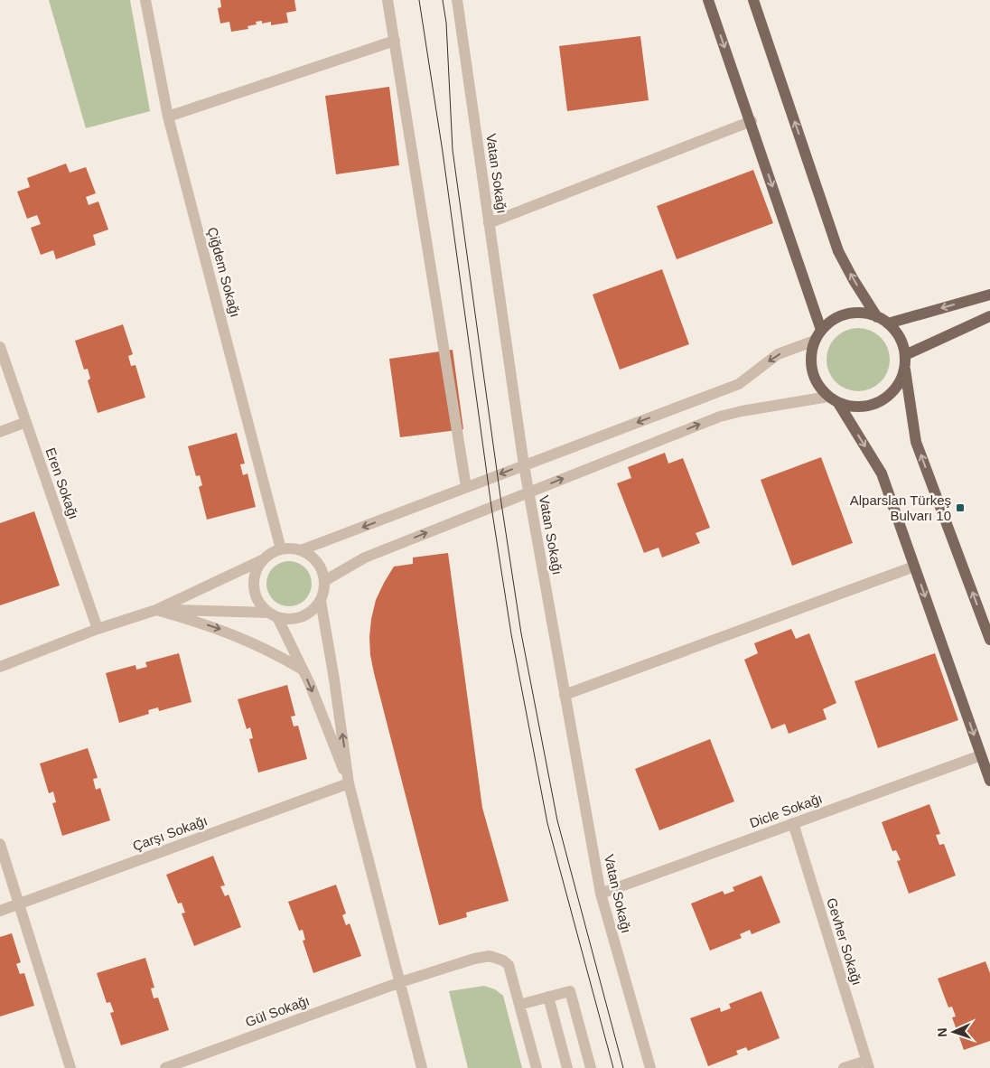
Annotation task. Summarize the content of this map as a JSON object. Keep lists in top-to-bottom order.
{
  "streets": {
    "street": [
      "Vatan Sokağı",
      "Çiğdem Sokağı",
      "Eren Sokağı",
      "Dicle Sokağı",
      "Çarşı Sokağı",
      "Gevher Sokağı",
      "Gül Sokağı"
    ]
  },
  "crossings": [
    ["Vatan Sokağı", "Dicle Sokağı"],
    ["Dicle Sokağı", "Gevher Sokağı"]
  ],
  "places": {
    "transit": ["Alparslan Türkeş Bulvarı 10"]
  },
  "north": "left"
}
